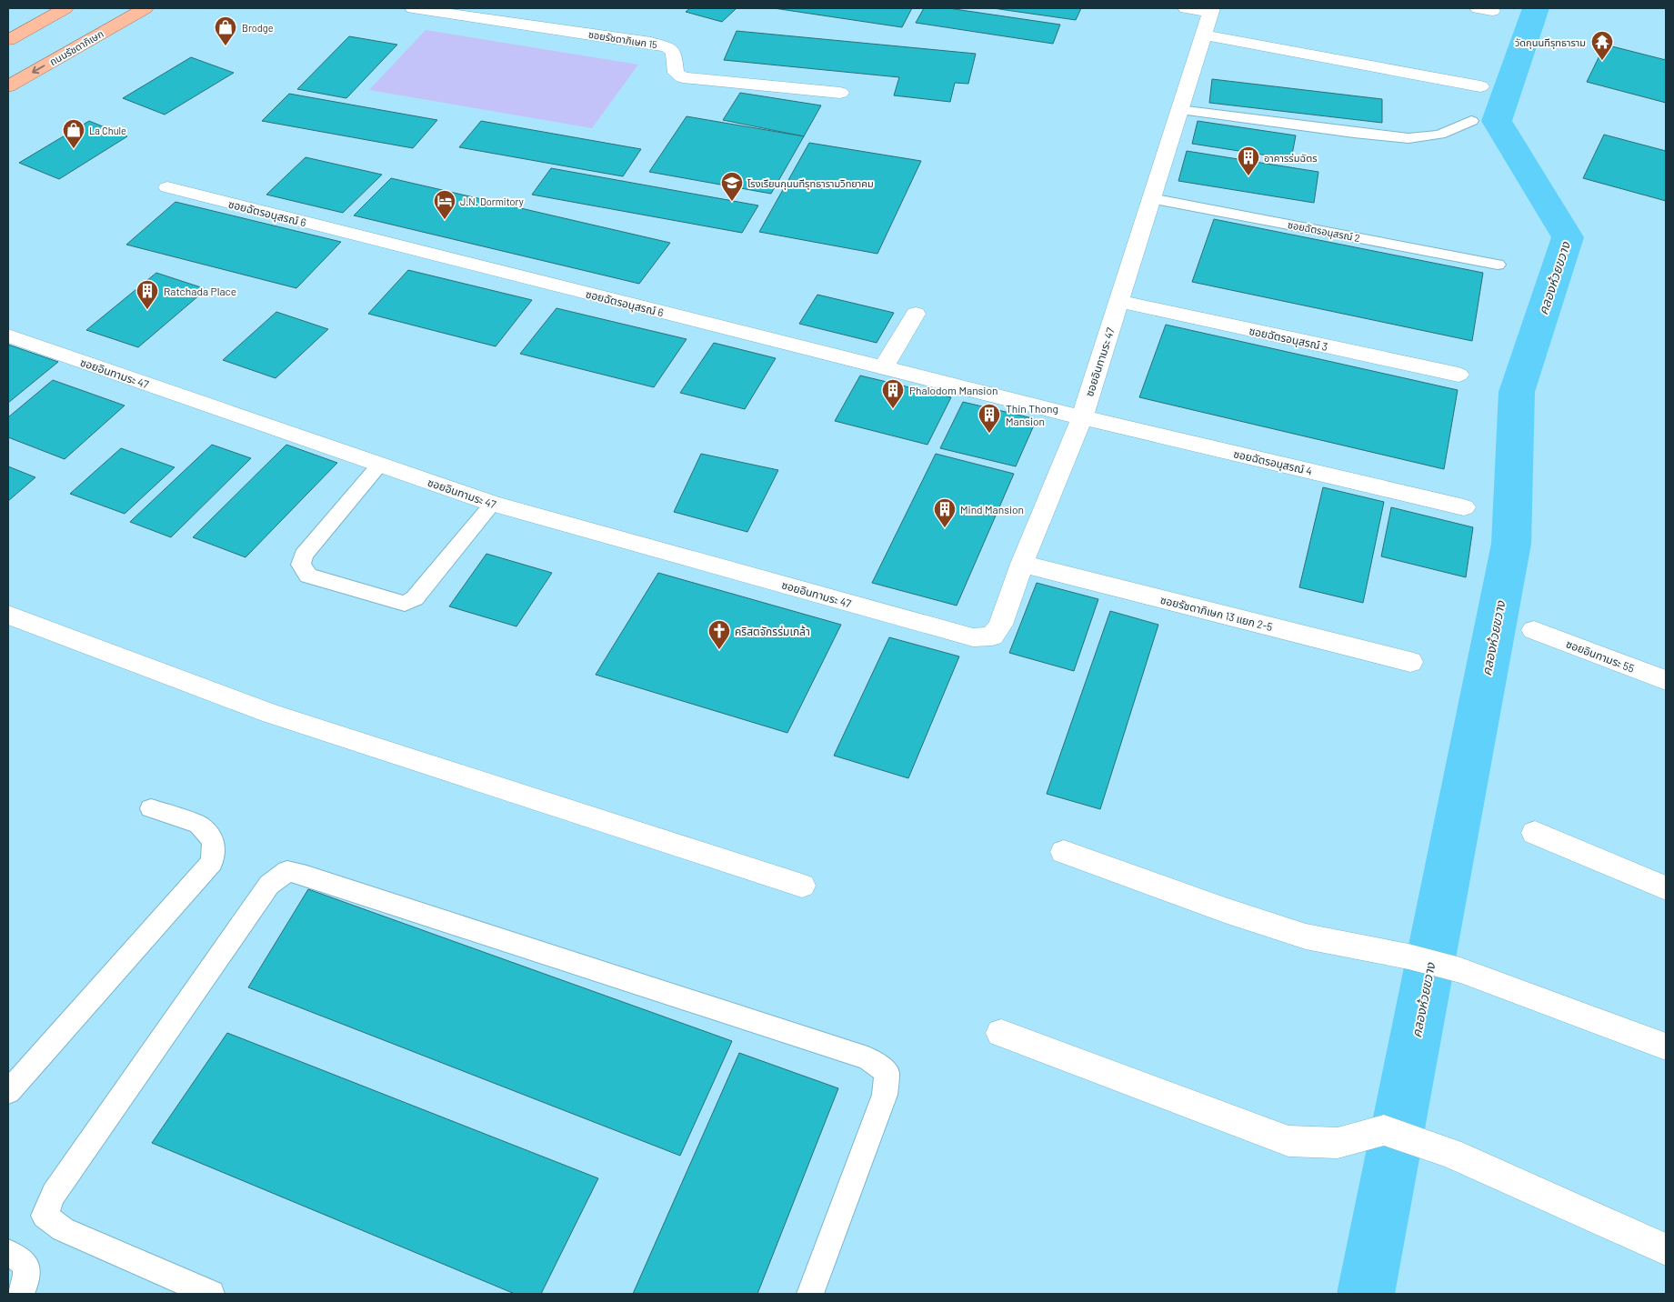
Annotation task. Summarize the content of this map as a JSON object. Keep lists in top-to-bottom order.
{
  "streets": {
    "main road": ["ถนนรัชดาภิเษก"],
    "street": [
      "ซอยรัชดาภิเษก 15",
      "ซอยฉัตรอนุสรณ์ 6",
      "ซอยฉัตรอนุสรณ์ 3",
      "ซอยอินทามระ 47",
      "ซอยฉัตรอนุสรณ์ 4",
      "ซอยรัชดาภิเษก 13 แยก 2-5",
      "ซอยอินทามระ 55"
    ],
    "lane": ["ซอยฉัตรอนุสรณ์ 2"]
  },
  "crossings": [
    ["ซอยฉัตรอนุสรณ์ 6", "ซอยอินทามระ 47"],
    ["ซอยฉัตรอนุสรณ์ 6", "ซอยฉัตรอนุสรณ์ 4"],
    ["ซอยฉัตรอนุสรณ์ 2", "ซอยอินทามระ 47"],
    ["ซอยฉัตรอนุสรณ์ 3", "ซอยอินทามระ 47"],
    ["ซอยอินทามระ 47", "ซอยฉัตรอนุสรณ์ 4"],
    ["ซอยอินทามระ 47", "ซอยรัชดาภิเษก 13 แยก 2-5"]
  ],
  "water": ["คลองห้วยขวาง"],
  "places": {
    "shop": ["Brodge", "La Chule"],
    "temple": ["วัดกุนนทีรุทธาราม"],
    "building": [
      "อาคารร่มฉัตร",
      "Ratchada Place",
      "Phalodom Mansion",
      "Thin Thong Mansion",
      "Mind Mansion"
    ],
    "school or university": ["โรงเรียนกุนนทีรุทธารามวิทยาคม"],
    "hotel": ["J.N. Dormitory"],
    "church": ["คริสตจักรร่มเกล้า"]
  }
}
